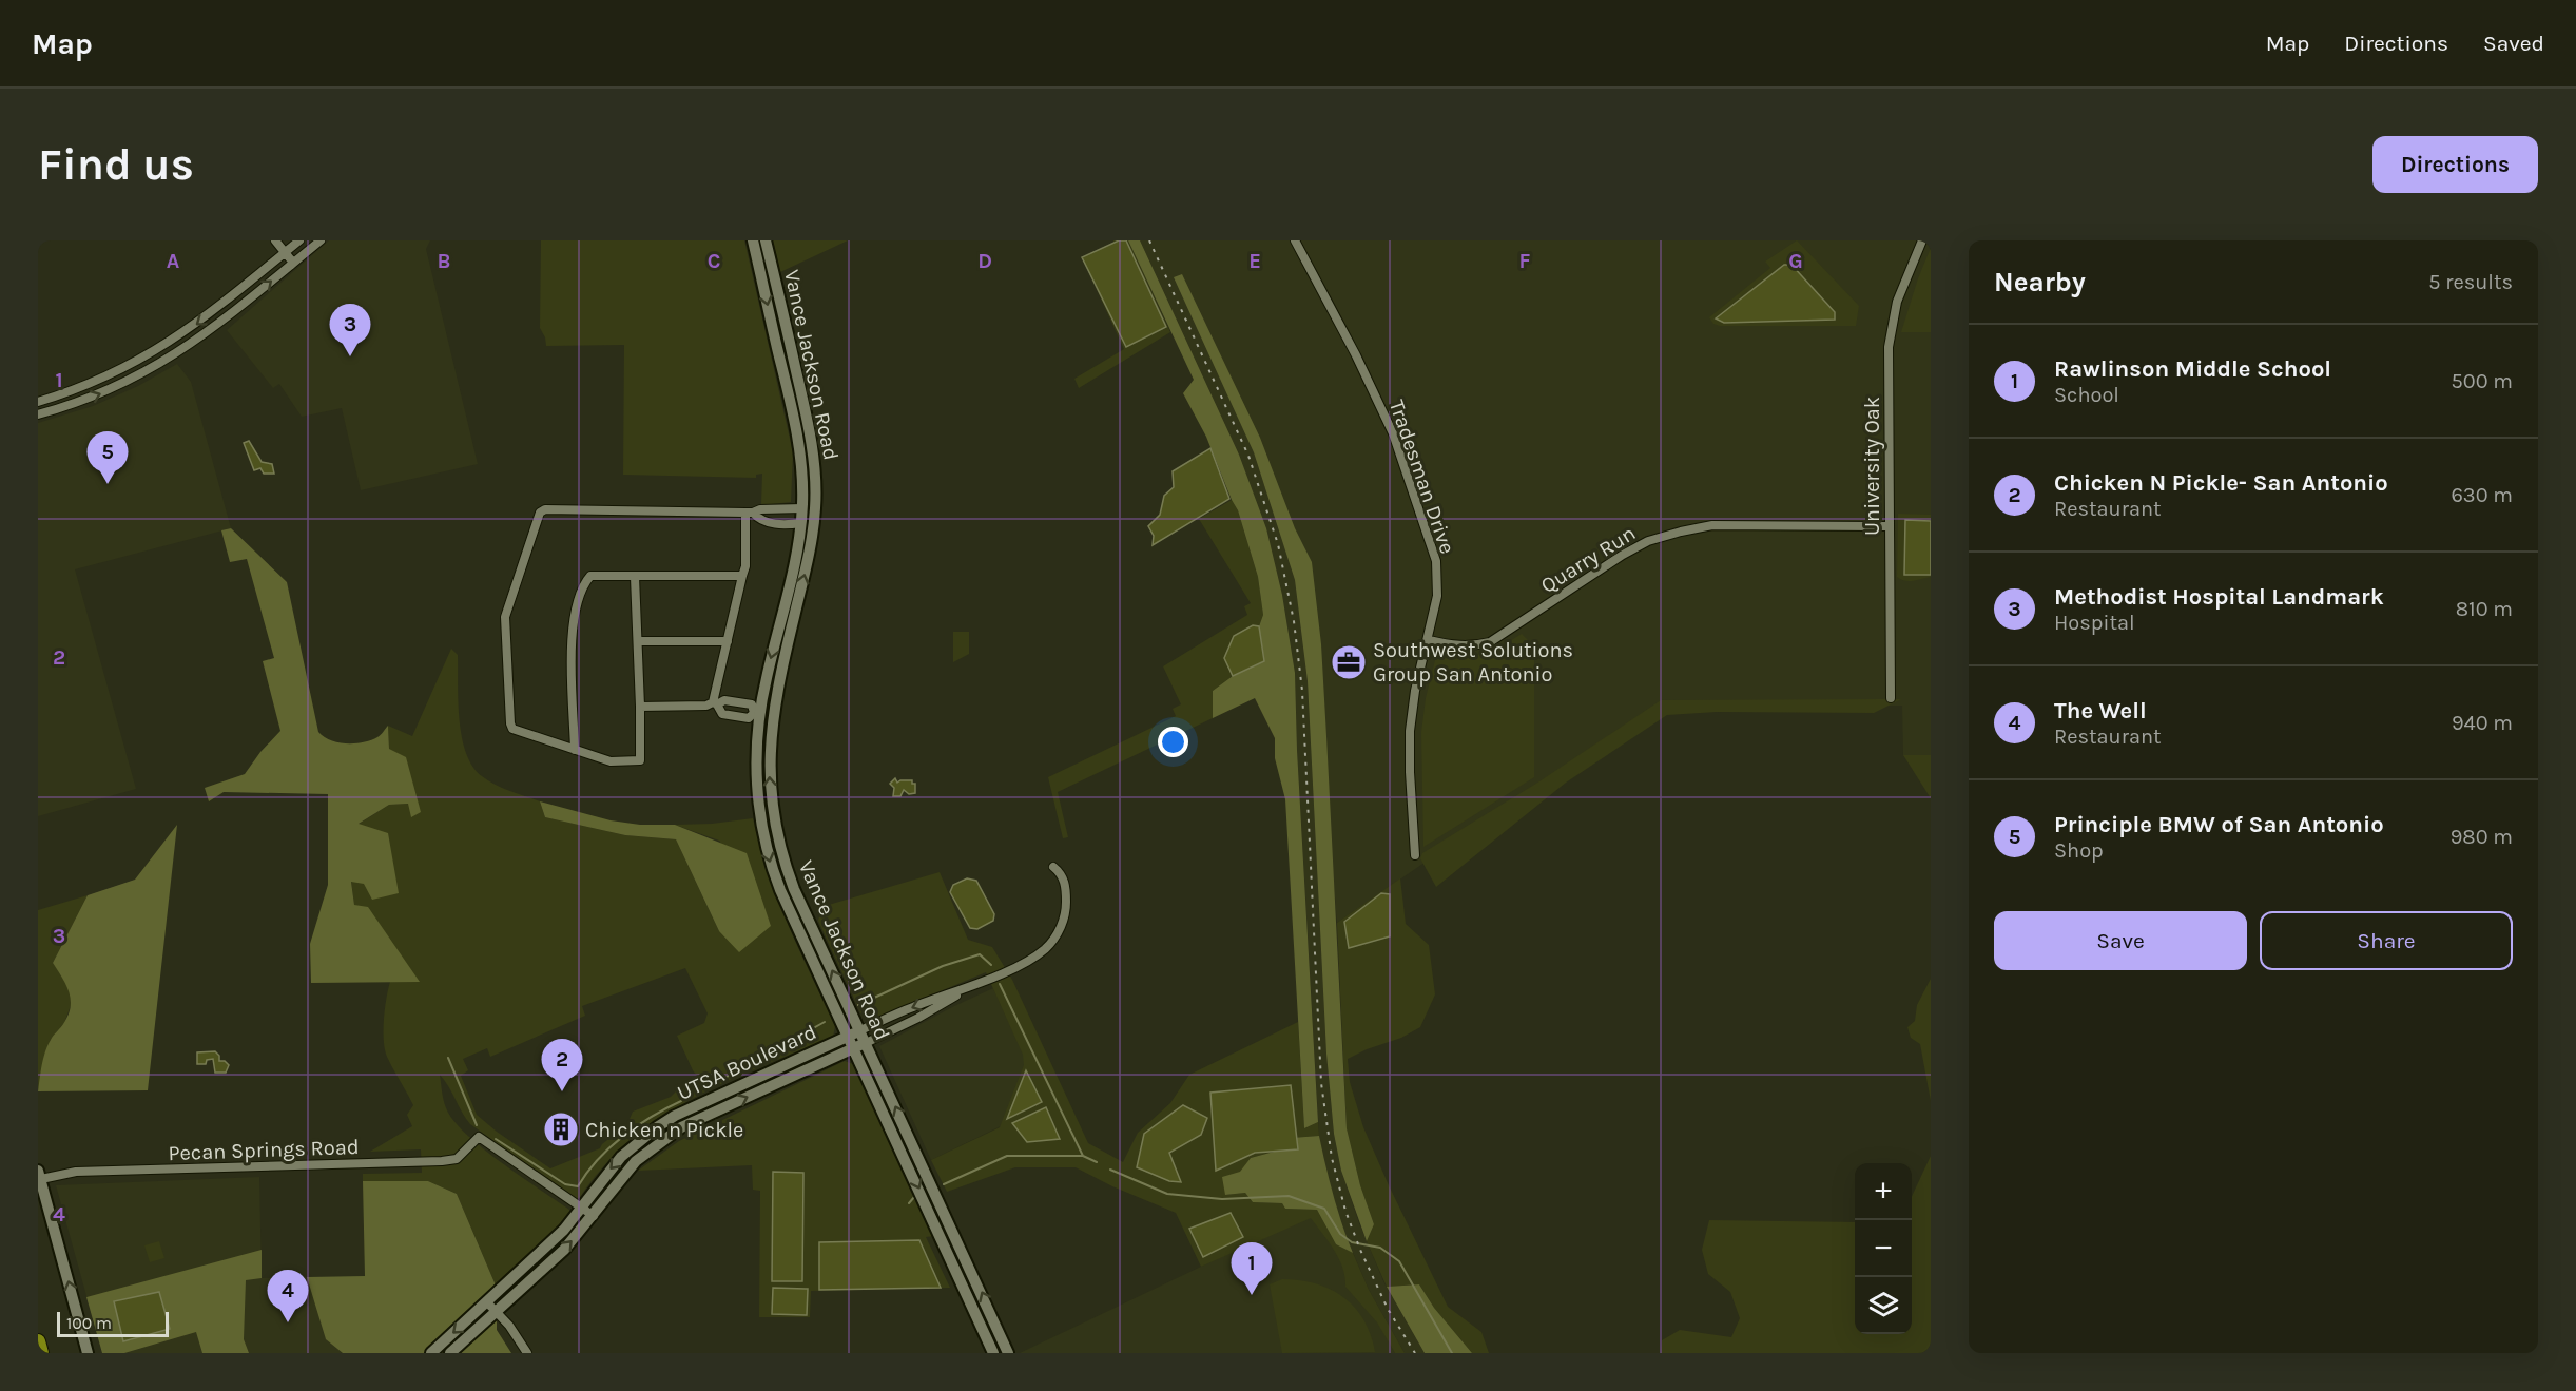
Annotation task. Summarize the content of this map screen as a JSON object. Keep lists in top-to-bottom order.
{
  "streets": {
    "main road": ["Vance Jackson Road", "UTSA Boulevard"],
    "street": [
      "University Oak",
      "Tradesman Drive",
      "Quarry Run",
      "Pecan Springs Road"
    ]
  },
  "crossings": [
    ["Vance Jackson Road", "UTSA Boulevard"],
    ["University Oak", "Quarry Run"],
    ["Tradesman Drive", "Quarry Run"],
    ["UTSA Boulevard", "Pecan Springs Road"]
  ],
  "places": {
    "office": ["Southwest Solutions Group San Antonio"],
    "building": ["Chicken n Pickle"]
  },
  "scale_bar": "100 m",
  "page": {
    "header": "Map",
    "nav": ["Map", "Directions", "Saved"],
    "buttons": [
      "Directions",
      ["Save", "Share"]
    ],
    "title": "Find us",
    "heading": ["Nearby", "5 results"],
    "pins": [
      "3",
      "5",
      "2",
      "1",
      "4"
    ],
    "list": [
      {
        "mark": "1",
        "name": "Rawlinson Middle School",
        "note": "School",
        "value": "500 m"
      },
      {
        "mark": "2",
        "name": "Chicken N Pickle- San Antonio",
        "note": "Restaurant",
        "value": "630 m"
      },
      {
        "mark": "3",
        "name": "Methodist Hospital Landmark",
        "note": "Hospital",
        "value": "810 m"
      },
      {
        "mark": "4",
        "name": "The Well",
        "note": "Restaurant",
        "value": "940 m"
      },
      {
        "mark": "5",
        "name": "Principle BMW of San Antonio",
        "note": "Shop",
        "value": "980 m"
      }
    ],
    "map_buttons": ["+", "−"],
    "scale": "100 m"
  },
  "grid": {
    "columns": [
      "A",
      "B",
      "C",
      "D",
      "E",
      "F",
      "G"
    ],
    "rows": [
      "1",
      "2",
      "3",
      "4"
    ]
  }
}
